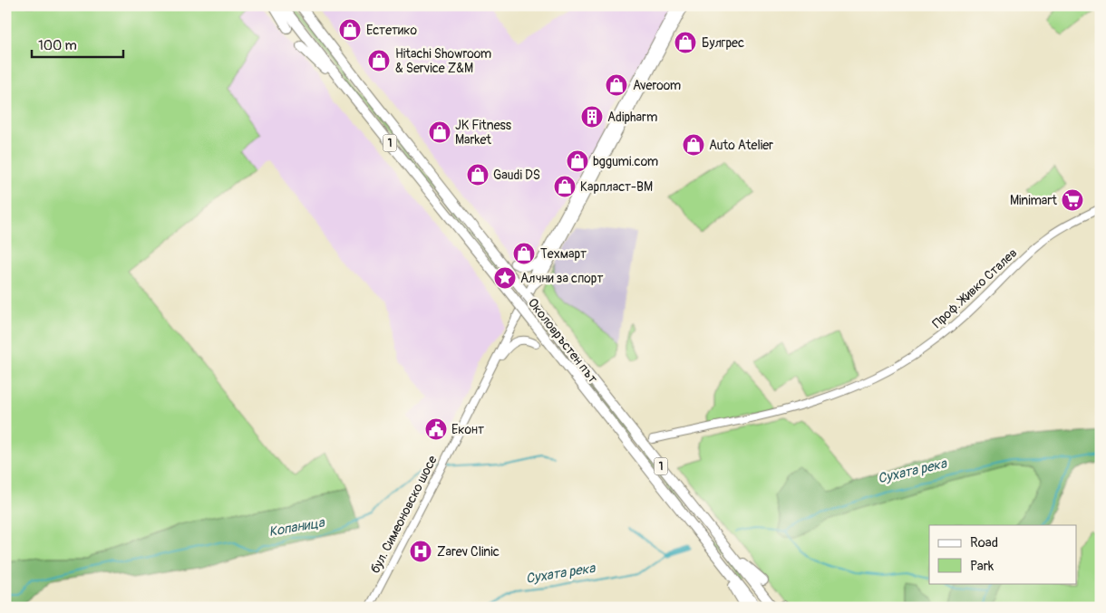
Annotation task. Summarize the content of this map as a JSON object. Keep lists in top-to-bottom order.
{
  "streets": {
    "highway": ["1", "Околовръстен път"],
    "main road": ["бул. Симеоновско шосе"],
    "street": ["Проф. Живко Сталев"]
  },
  "water": ["Сухата река", "Копаница"],
  "places": {
    "shop": [
      "Естетико",
      "Булгрес",
      "Hitachi Showroom & Service Z&M",
      "Averoom",
      "JK Fitness Market",
      "Auto Atelier",
      "bggumi.com",
      "Gaudi DS",
      "Карпласт-ВМ",
      "Техмарт"
    ],
    "building": ["Adipharm"],
    "supermarket": ["Minimart"],
    "place": ["Алчни за спорт"],
    "public building": ["Еконт"],
    "hospital": ["Zarev Clinic"]
  },
  "legend": ["Road", "Park"],
  "scale_bar": "100 m"
}
